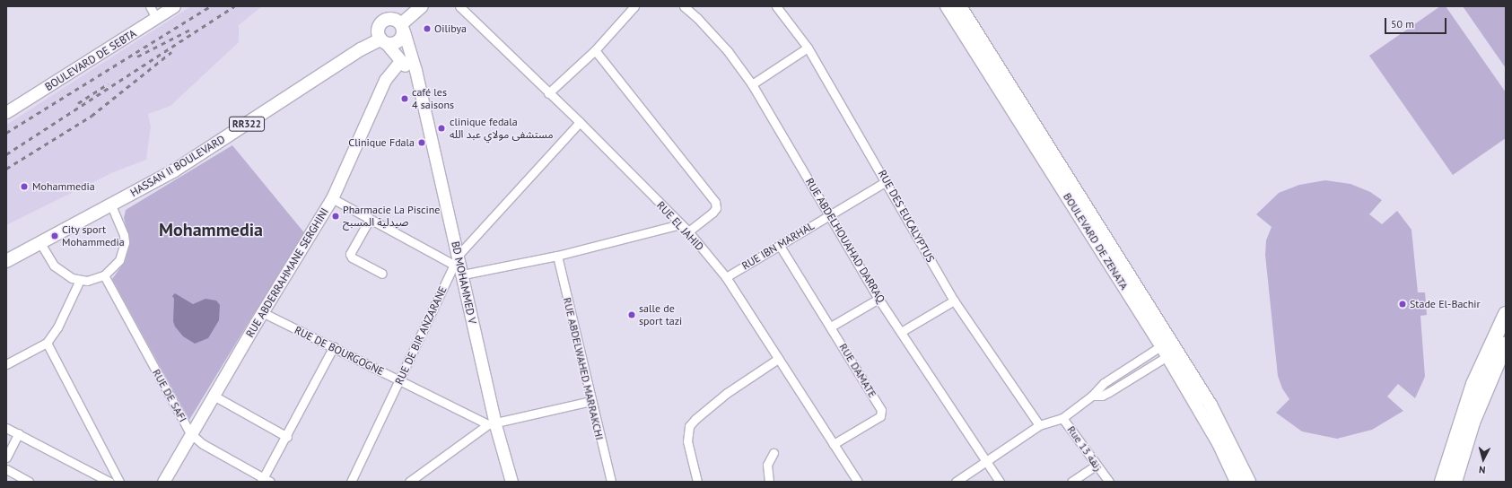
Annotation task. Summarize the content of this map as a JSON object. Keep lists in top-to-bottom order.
{
  "streets": {
    "main road": ["RR322", "HASSAN II BOULEVARD", "BOULEVARD DE ZENATA"],
    "street": [
      "BOULEVARD DE SEBTA",
      "RUE DES EUCALYPTUS",
      "RUE EL JAHID",
      "RUE ABDELHOUAHAD DARRAQ",
      "RUE IBN MARHAL",
      "RUE ABDERRAHMANE SERGHINI",
      "BD MOHAMMED V",
      "RUE DE BIR ANZARANE",
      "RUE DE BOURGOGNE",
      "RUE ABDELWAHED MARRAKCHI",
      "RUE DAMATE",
      "RUE DE SAFI",
      "Rue 13 زنقة"
    ]
  },
  "crossings": [
    ["RR322", "HASSAN II BOULEVARD"],
    ["RR322", "BD MOHAMMED V"],
    ["HASSAN II BOULEVARD", "BD MOHAMMED V"],
    ["RUE DES EUCALYPTUS", "RUE IBN MARHAL"],
    ["RUE DES EUCALYPTUS", "Rue 13 زنقة"],
    ["RUE EL JAHID", "RUE IBN MARHAL"],
    ["RUE EL JAHID", "RUE DE BIR ANZARANE"],
    ["RUE EL JAHID", "RUE DAMATE"],
    ["RUE ABDELHOUAHAD DARRAQ", "RUE IBN MARHAL"],
    ["RUE ABDELHOUAHAD DARRAQ", "Rue 13 زنقة"],
    ["RUE ABDERRAHMANE SERGHINI", "BD MOHAMMED V"],
    ["RUE ABDERRAHMANE SERGHINI", "RUE DE BOURGOGNE"],
    ["RUE ABDERRAHMANE SERGHINI", "RUE DE SAFI"],
    ["BD MOHAMMED V", "RUE DE BIR ANZARANE"],
    ["BD MOHAMMED V", "RUE DE BOURGOGNE"],
    ["RUE DE BIR ANZARANE", "RUE DE BOURGOGNE"]
  ],
  "districts": ["Mohammedia"],
  "places": [
    "Oilibya",
    "café les 4 saisons",
    "clinique fedala مستشفى مولاي عبد الله",
    "Clinique Fdala",
    "Mohammedia",
    "Pharmacie La Piscine صيدلية المسبح",
    "City sport Mohammedia",
    "Stade El-Bachir",
    "salle de sport tazi"
  ],
  "scale_bar": "50 m",
  "north": "bottom"
}
